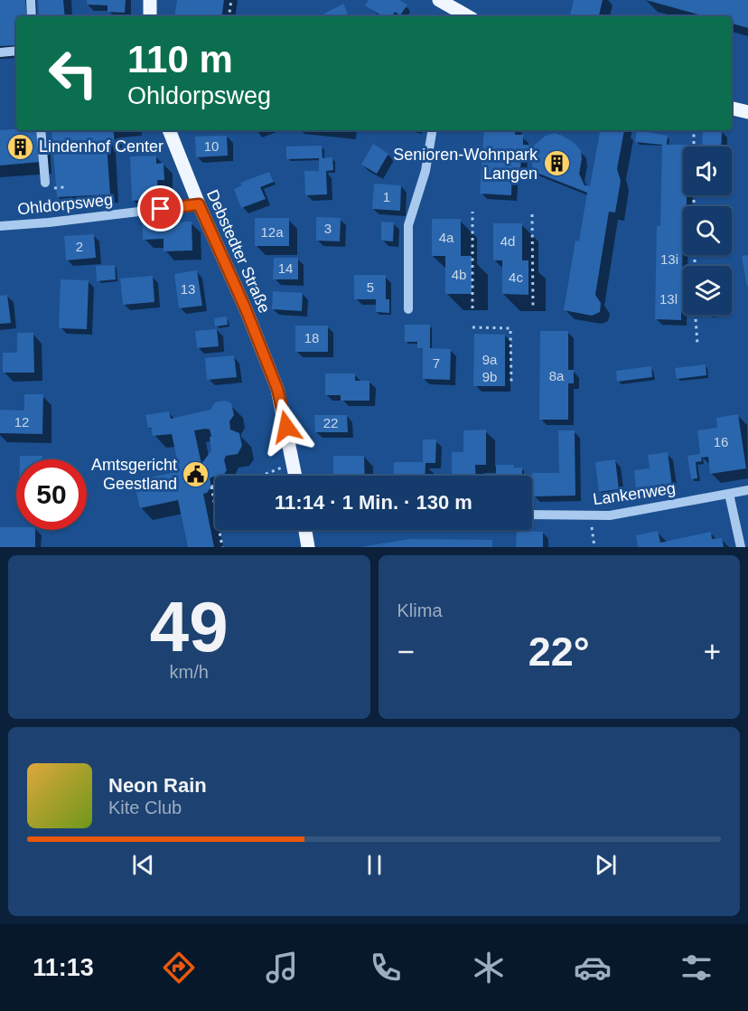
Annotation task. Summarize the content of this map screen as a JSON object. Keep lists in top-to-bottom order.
{
  "streets": {
    "main road": ["Debstedter Straße"],
    "street": ["Ohldorpsweg", "Lankenweg"]
  },
  "crossings": [
    ["Ohldorpsweg", "Debstedter Straße"]
  ],
  "places": {
    "building": ["Lindenhof Center", "Senioren-Wohnpark Langen"],
    "public building": ["Amtsgericht Geestland"]
  },
  "house_numbers": [
    "10",
    "1",
    "3",
    "12a",
    "4a",
    "4d",
    "2",
    "13i",
    "14",
    "4b",
    "4c",
    "5",
    "13",
    "13l",
    "18",
    "9a",
    "7",
    "8a",
    "9b",
    "12",
    "22",
    "16"
  ],
  "page": {
    "turn": ["110 m", "Ohldorpsweg"],
    "limit": "50",
    "trip": "11:14 · 1 Min. · 130 m",
    "tile": [
      ["49", "km/h"],
      "Klima"
    ],
    "heat": ["−", "22°", "+"],
    "song": ["Neon Rain", "Kite Club"],
    "tabs": "11:13"
  }
}
